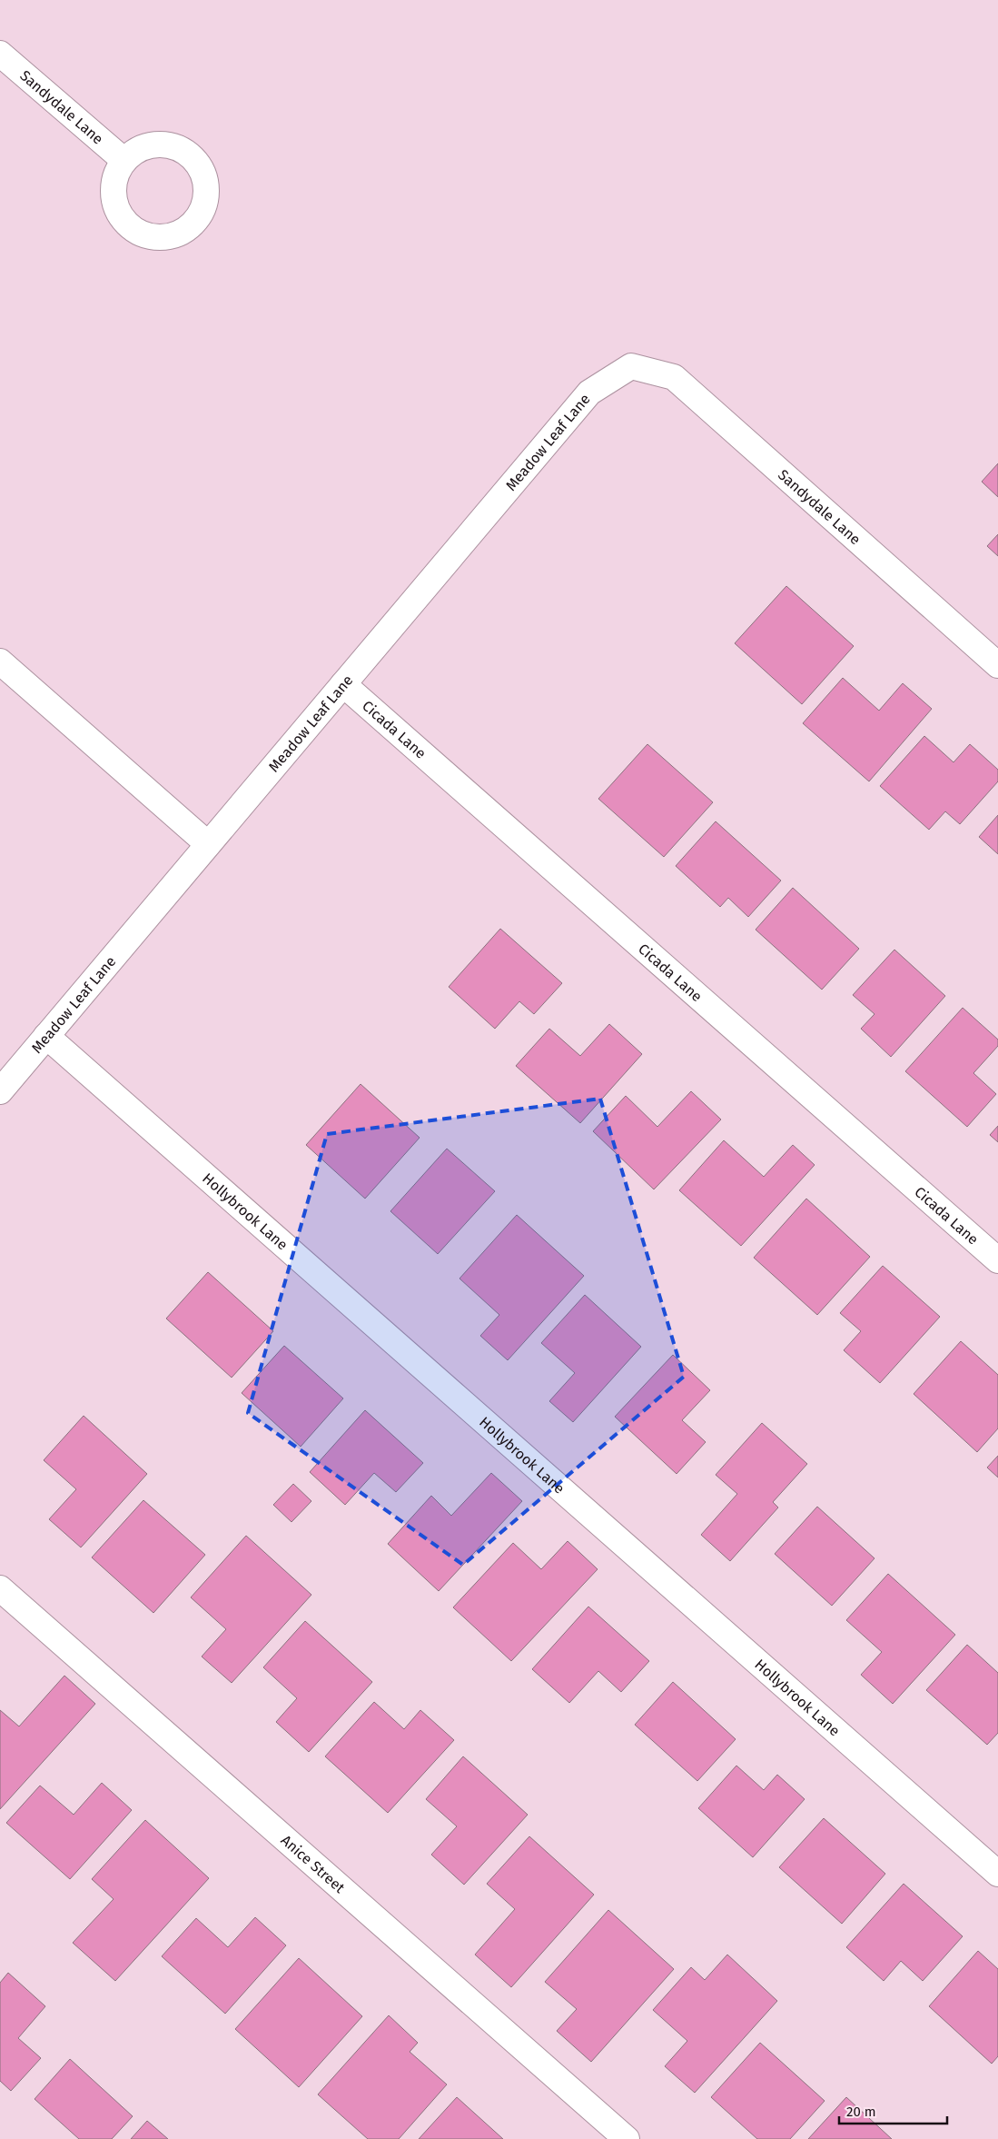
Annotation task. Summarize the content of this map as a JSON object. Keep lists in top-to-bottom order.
{
  "streets": {
    "street": [
      "Sandydale Lane",
      "Meadow Leaf Lane",
      "Cicada Lane",
      "Hollybrook Lane",
      "Anice Street"
    ]
  },
  "crossings": [
    ["Sandydale Lane", "Meadow Leaf Lane"],
    ["Meadow Leaf Lane", "Cicada Lane"],
    ["Meadow Leaf Lane", "Hollybrook Lane"]
  ],
  "scale_bar": "20 m"
}
